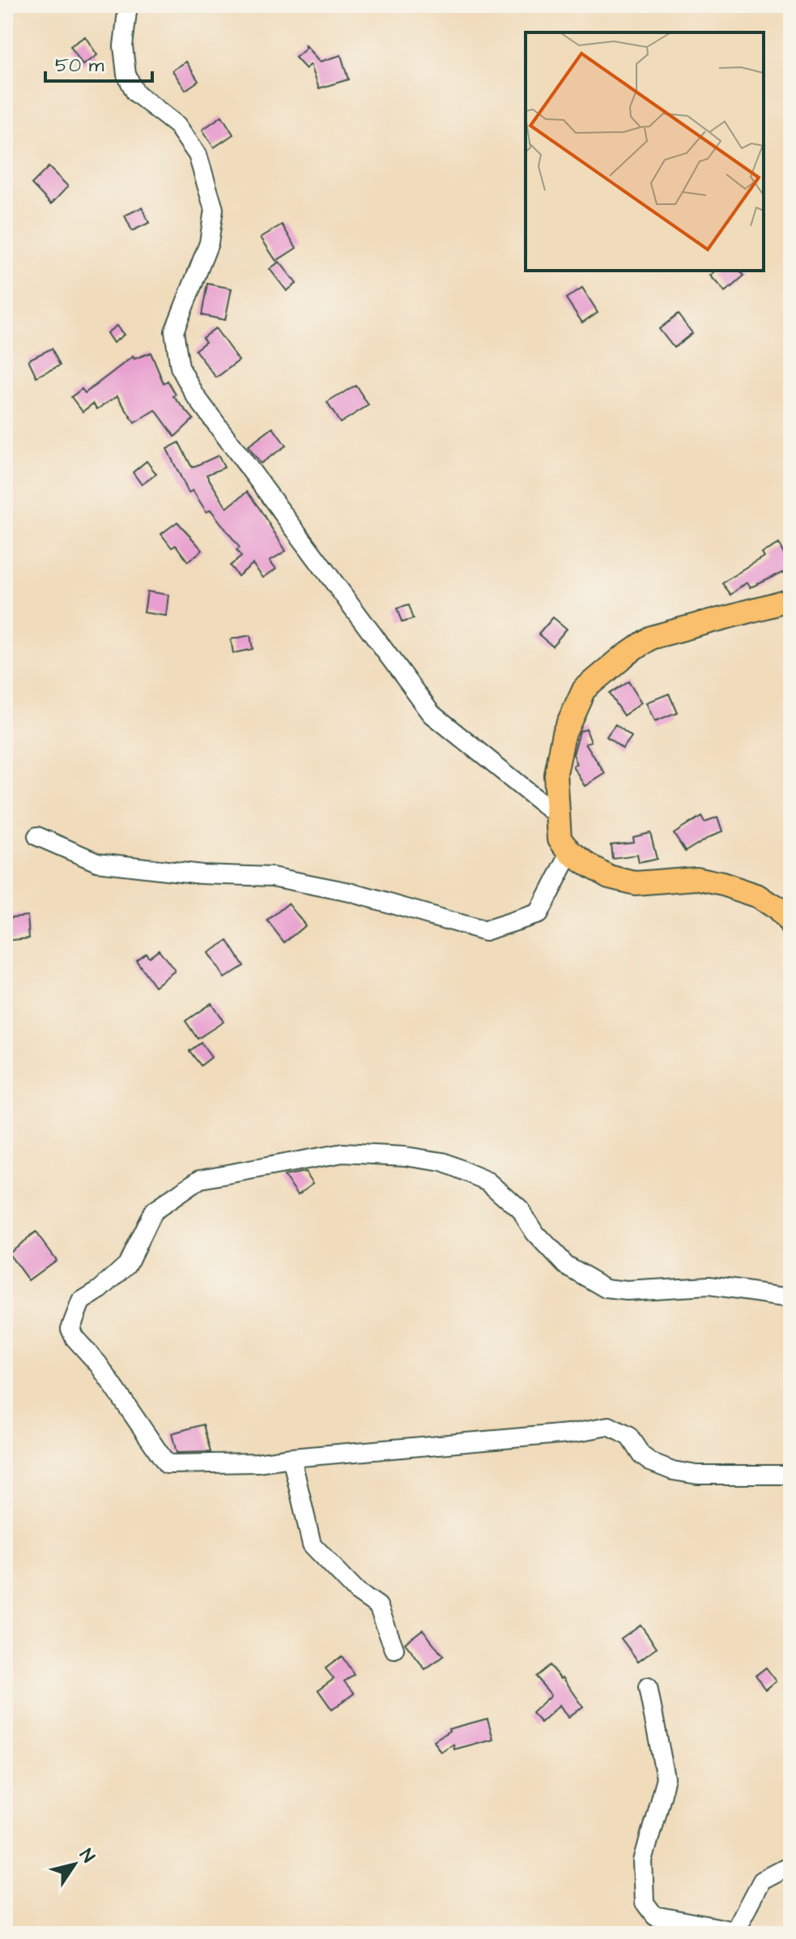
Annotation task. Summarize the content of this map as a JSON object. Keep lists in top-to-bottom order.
{
  "scale_bar": "50 m",
  "north": "top right"
}
